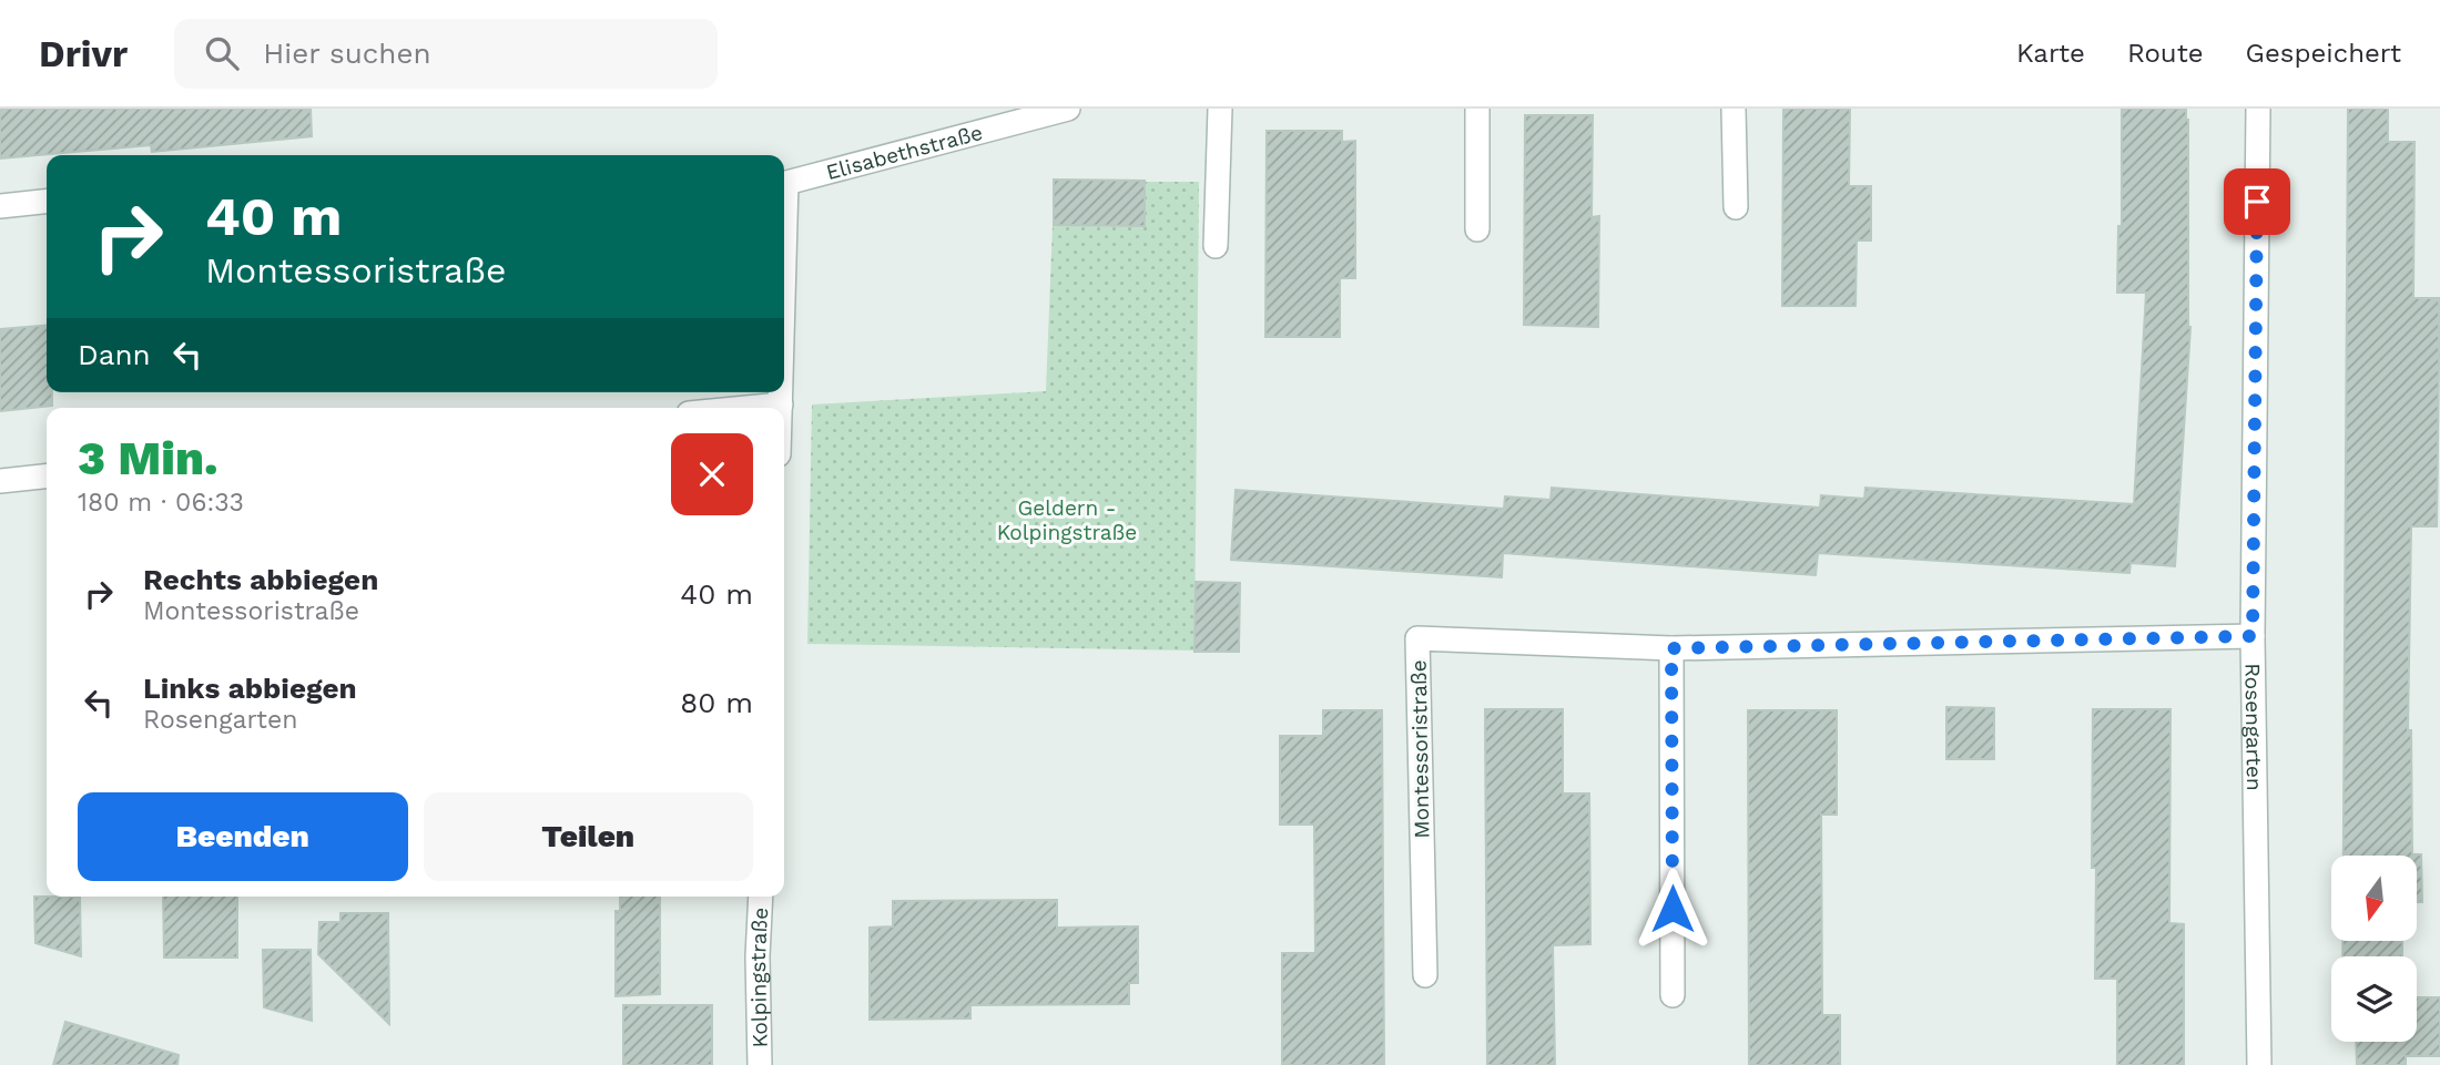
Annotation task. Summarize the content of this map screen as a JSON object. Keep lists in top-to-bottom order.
{
  "streets": {
    "street": [
      "Elisabethstraße",
      "Rosengarten",
      "Montessoristraße",
      "Kolpingstraße"
    ]
  },
  "crossings": [
    ["Rosengarten", "Montessoristraße"]
  ],
  "parks": ["Geldern - Kolpingstraße"],
  "north": "bottom",
  "page": {
    "header": "Drivr",
    "search": "Hier suchen",
    "nav": ["Karte", "Route", "Gespeichert"],
    "turn": ["40 m", "Montessoristraße"],
    "then": "Dann",
    "heading": ["3 Min.", "180 m · 06:33"],
    "list": [
      {
        "name": "Rechts abbiegen",
        "note": "Montessoristraße",
        "value": "40 m"
      },
      {
        "name": "Links abbiegen",
        "note": "Rosengarten",
        "value": "80 m"
      }
    ],
    "buttons": ["Beenden", "Teilen"]
  }
}
